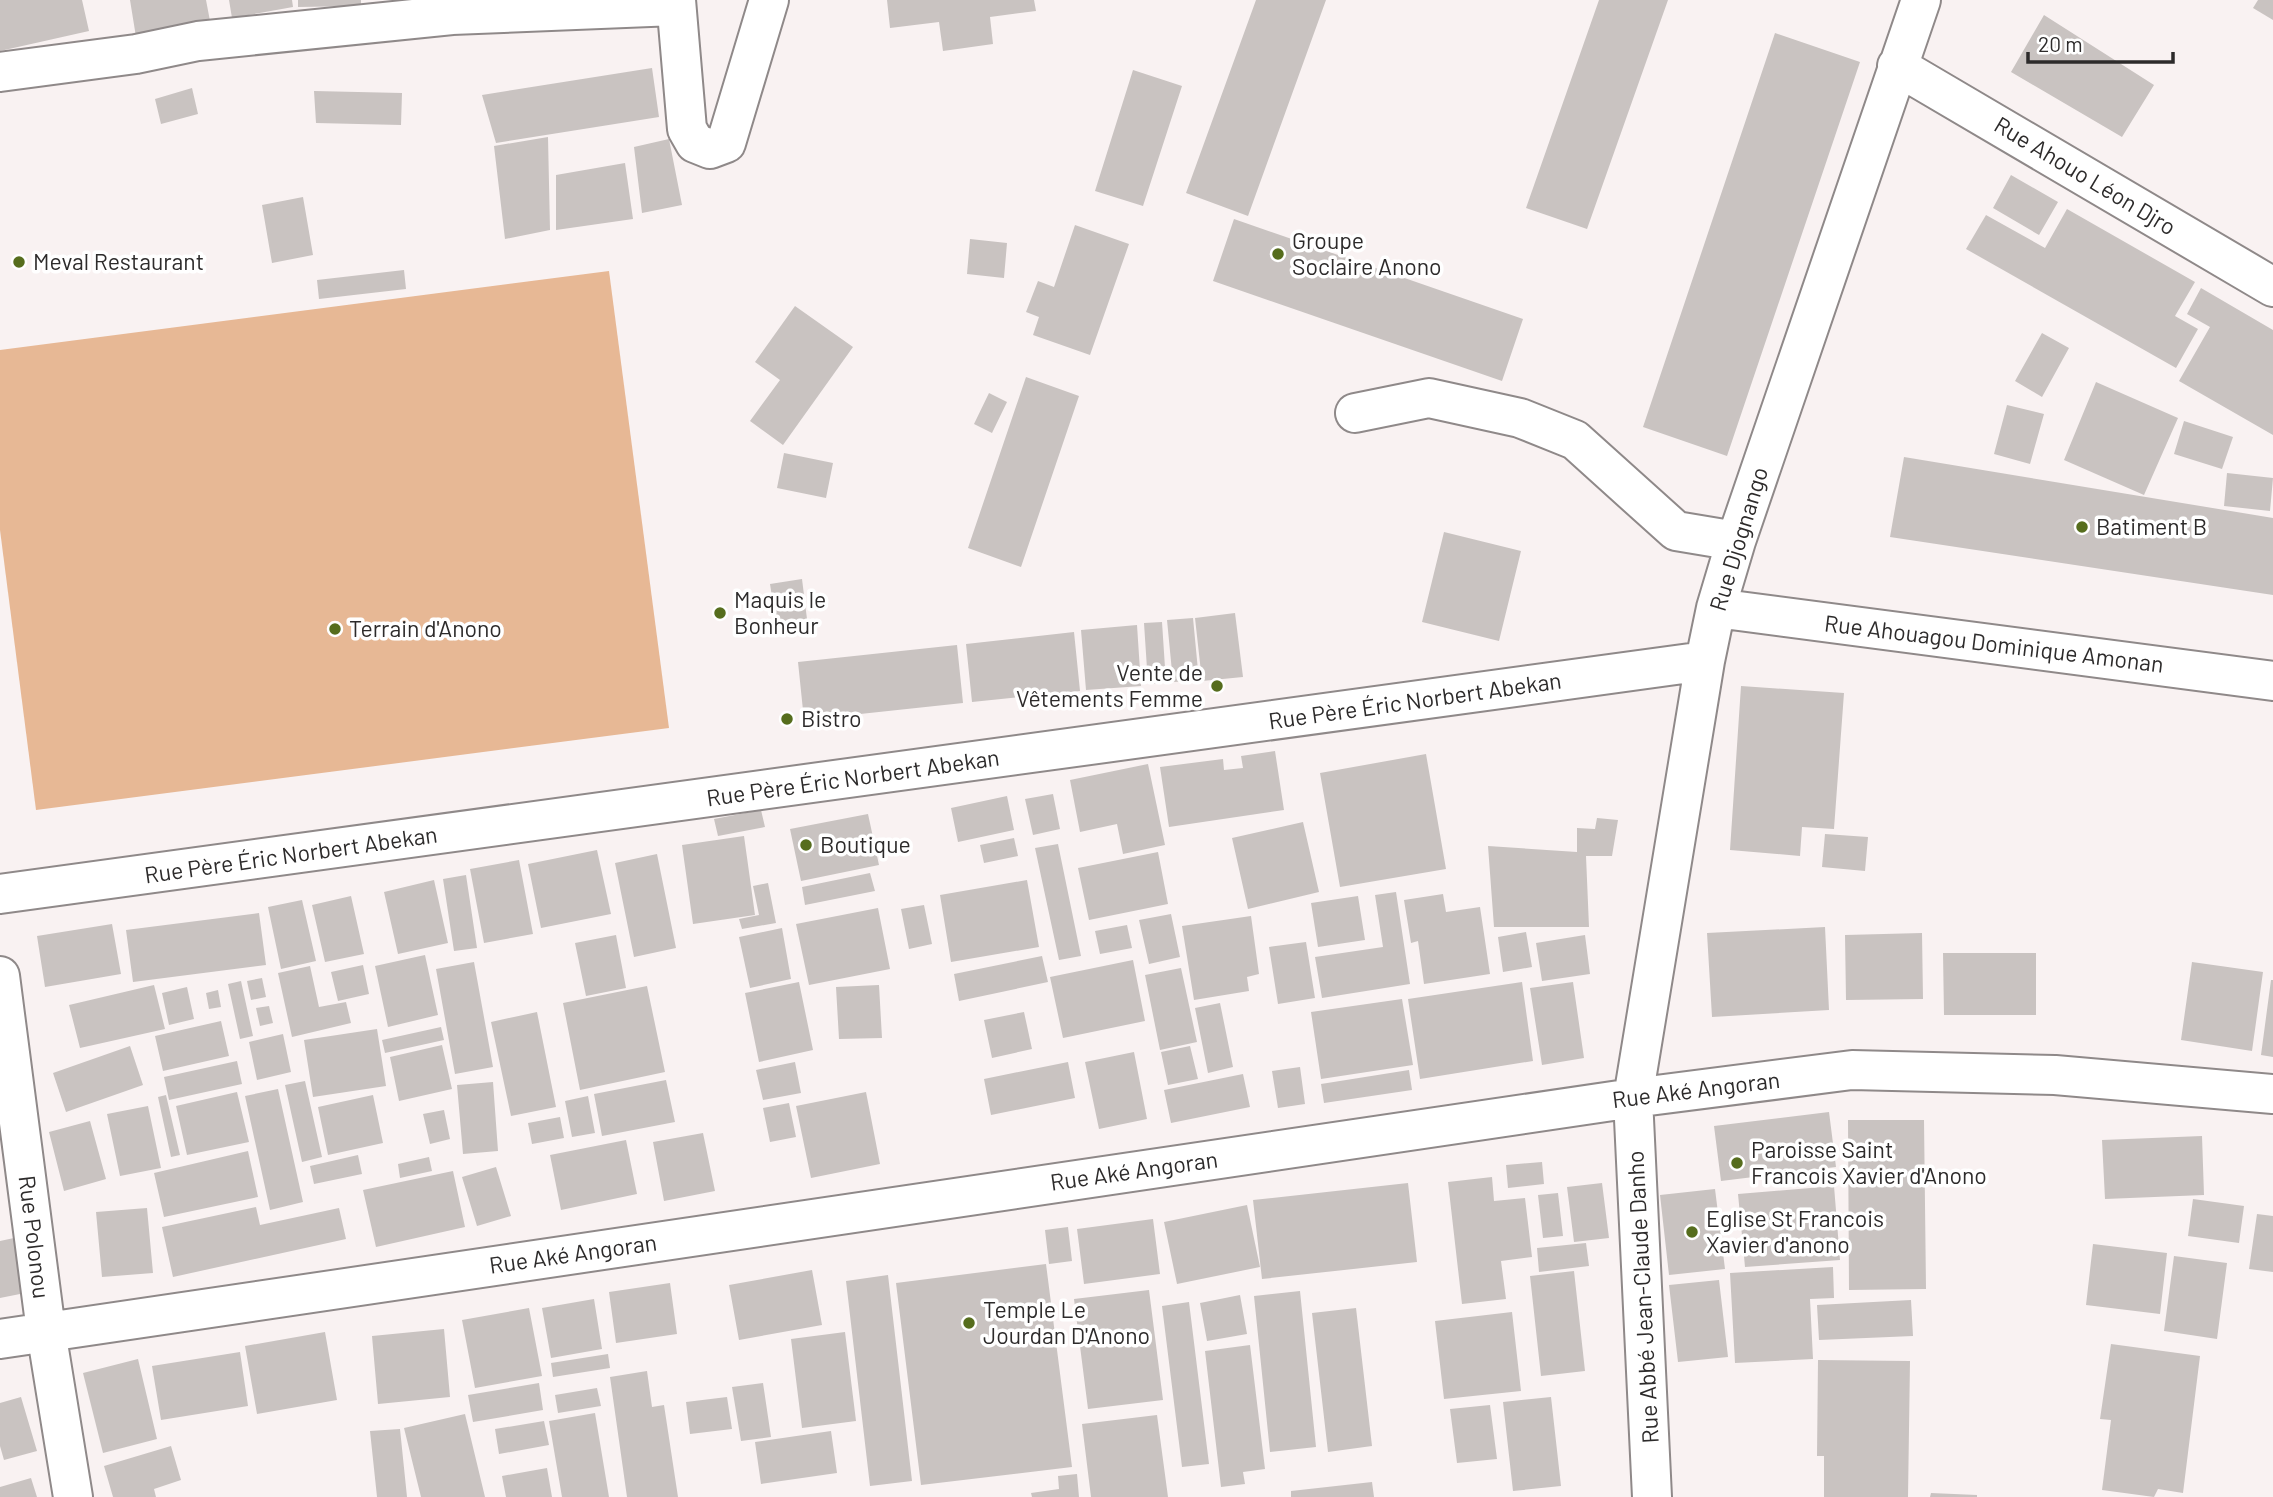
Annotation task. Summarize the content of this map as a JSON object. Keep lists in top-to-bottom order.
{
  "streets": {
    "street": [
      "Rue Ahouo Léon Djro",
      "Rue Djognango",
      "Rue Ahouagou Dominique Amonan",
      "Rue Père Éric Norbert Abekan",
      "Rue Aké Angoran",
      "Rue Polonou",
      "Rue Abbé Jean-Claude Danho"
    ]
  },
  "crossings": [
    ["Rue Ahouo Léon Djro", "Rue Djognango"],
    ["Rue Djognango", "Rue Ahouagou Dominique Amonan"],
    ["Rue Djognango", "Rue Père Éric Norbert Abekan"],
    ["Rue Djognango", "Rue Aké Angoran"],
    ["Rue Djognango", "Rue Abbé Jean-Claude Danho"],
    ["Rue Aké Angoran", "Rue Polonou"],
    ["Rue Aké Angoran", "Rue Abbé Jean-Claude Danho"]
  ],
  "places": [
    "Groupe Soclaire Anono",
    "Meval Restaurant",
    "Batiment B",
    "Maquis le Bonheur",
    "Terrain d'Anono",
    "Vente de Vêtements Femme",
    "Bistro",
    "Boutique",
    "Paroisse Saint Francois Xavier d'Anono",
    "Eglise St Francois Xavier d'anono",
    "Temple Le Jourdan D'Anono"
  ],
  "scale_bar": "20 m"
}
